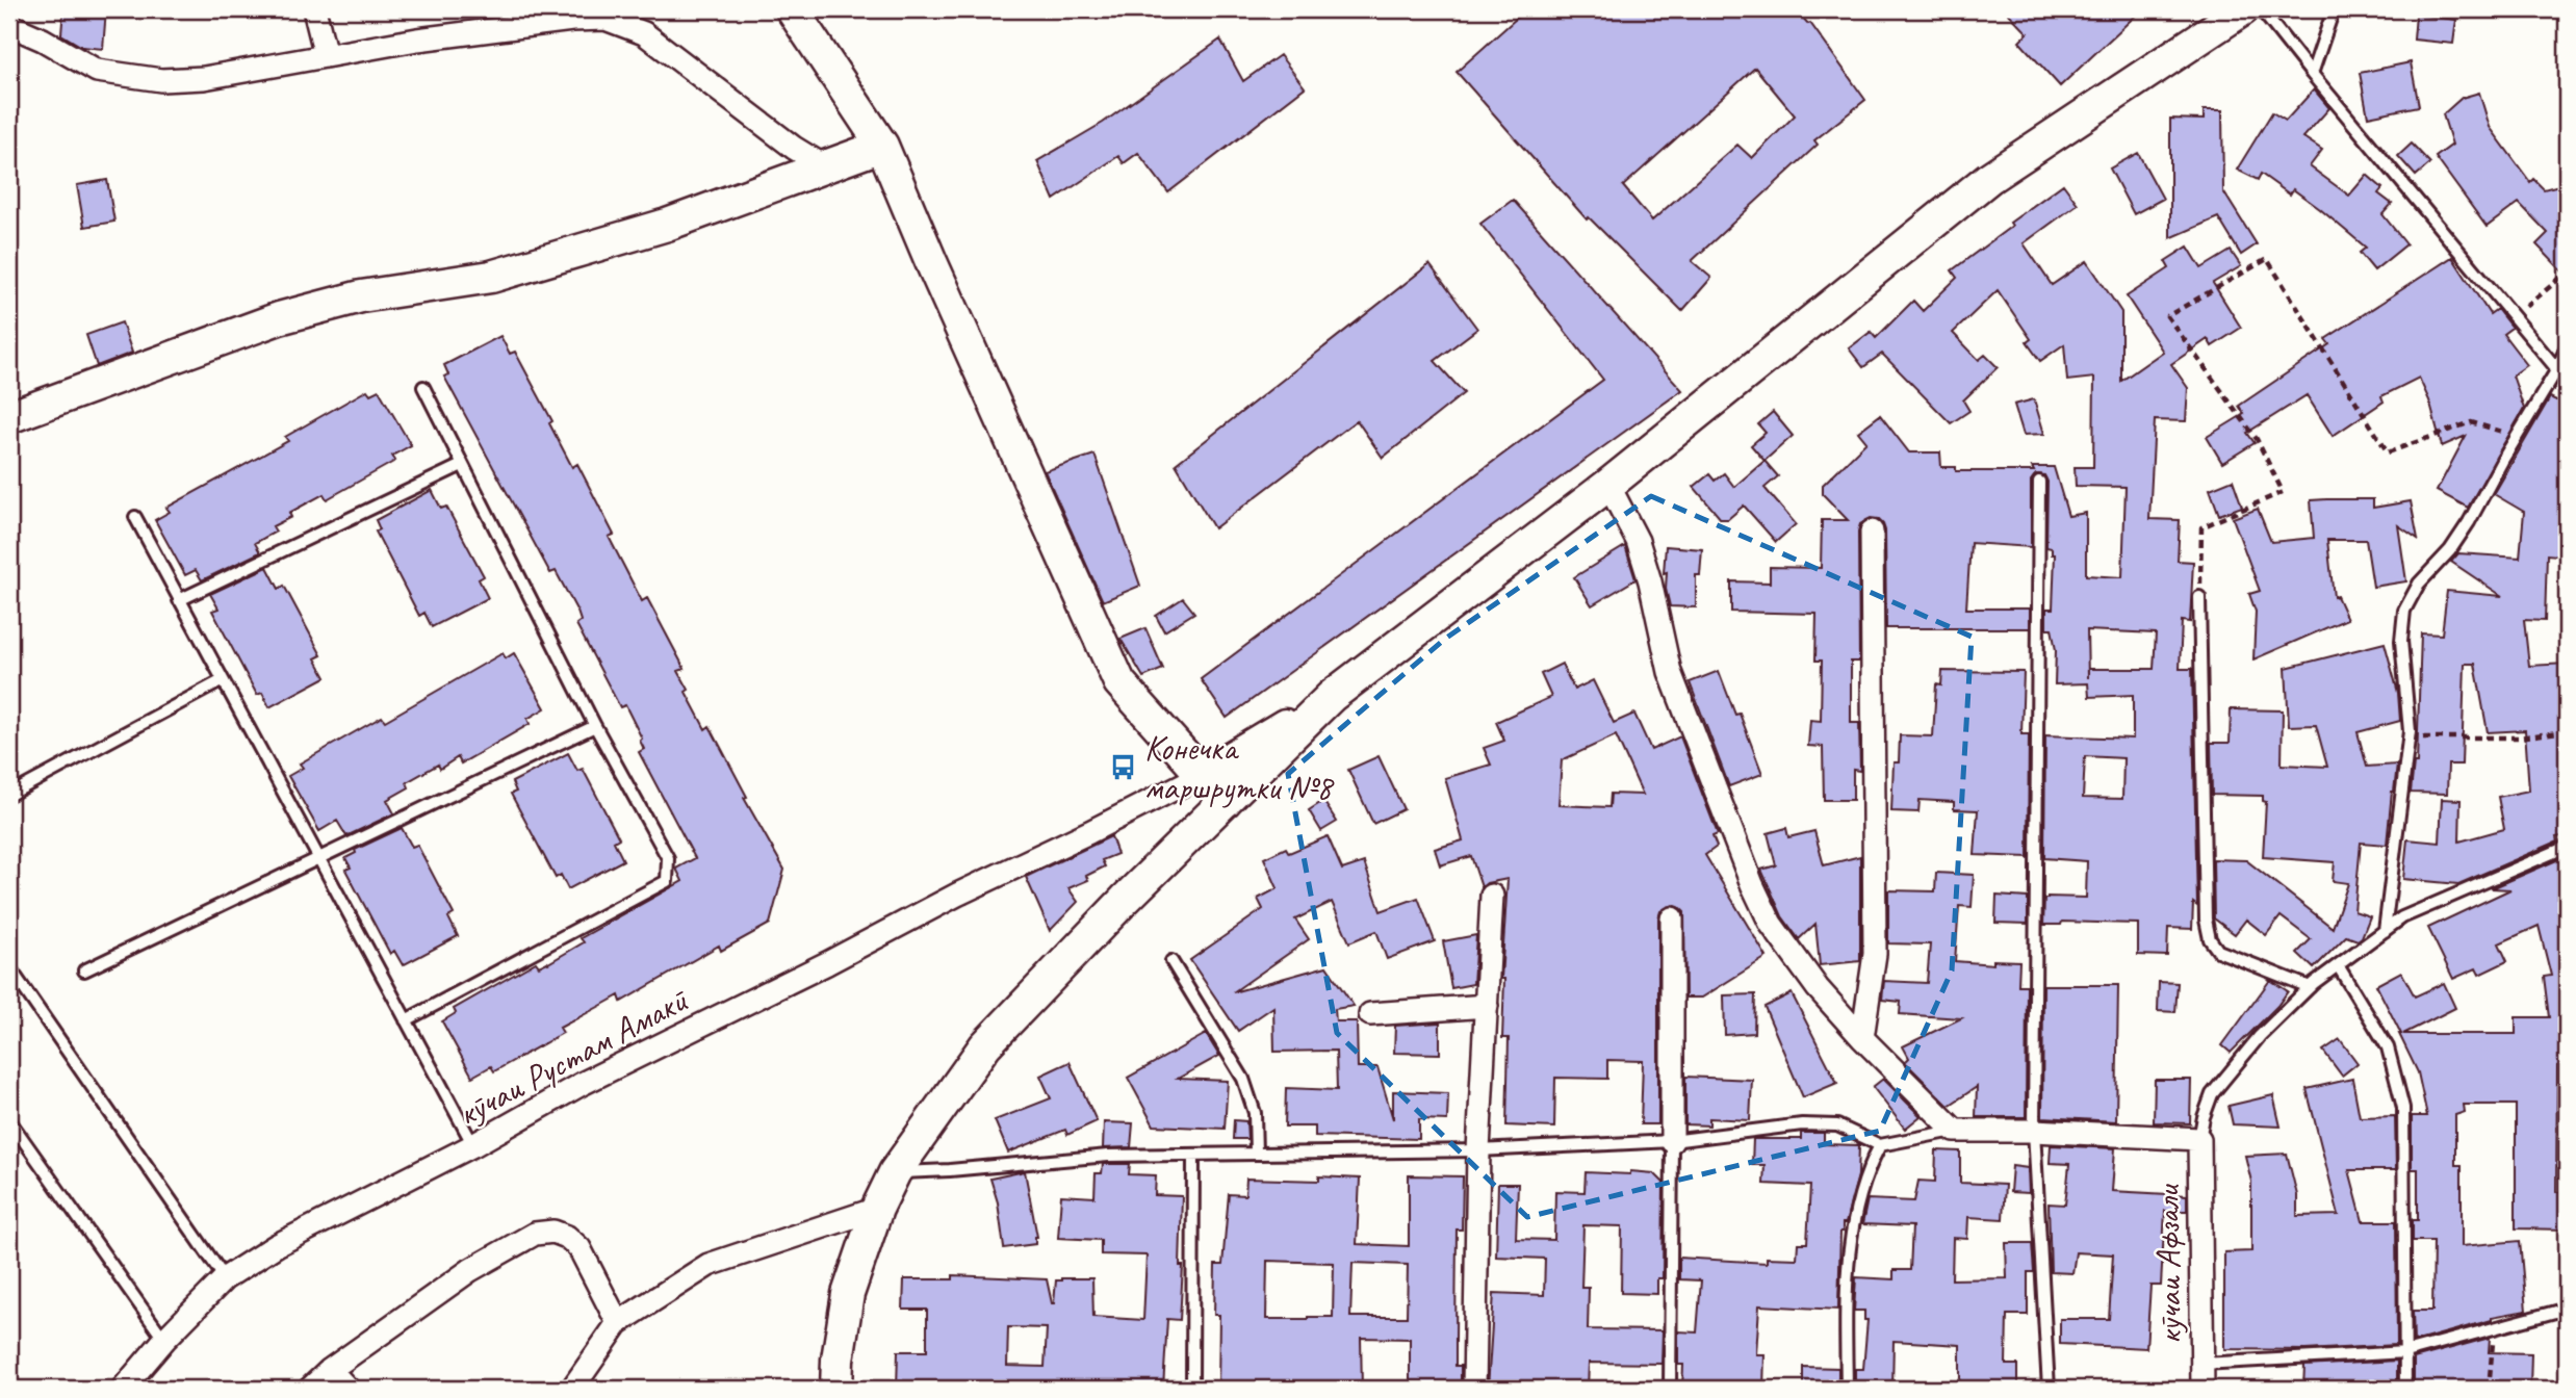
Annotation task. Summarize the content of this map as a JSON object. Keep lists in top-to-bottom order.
{
  "streets": {
    "street": ["кӯчаи Рустам Амакӣ", "кӯчаи Афзали"]
  },
  "places": {
    "bus stop": ["Конечка маршрутки №8"]
  }
}
